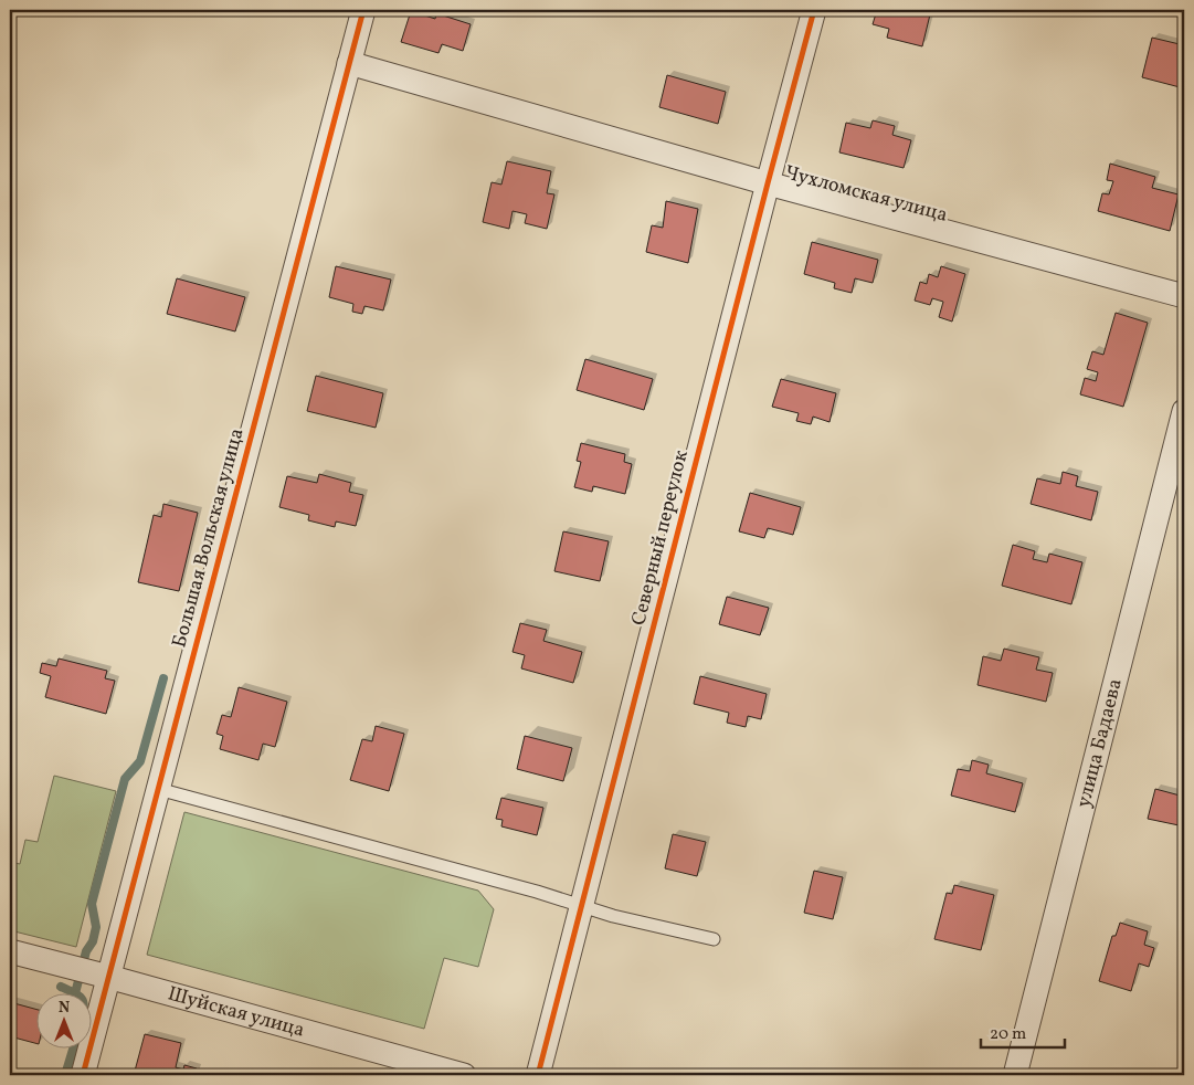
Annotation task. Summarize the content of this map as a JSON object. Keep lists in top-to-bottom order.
{
  "streets": {
    "street": [
      "Чухломская улица",
      "Большая Вольская улица",
      "Северный переулок",
      "улица Бадаева",
      "Шуйская улица"
    ]
  },
  "crossings": [
    ["Чухломская улица", "Большая Вольская улица"],
    ["Чухломская улица", "Северный переулок"],
    ["Большая Вольская улица", "Шуйская улица"]
  ],
  "scale_bar": "20 m",
  "north": "top"
}
